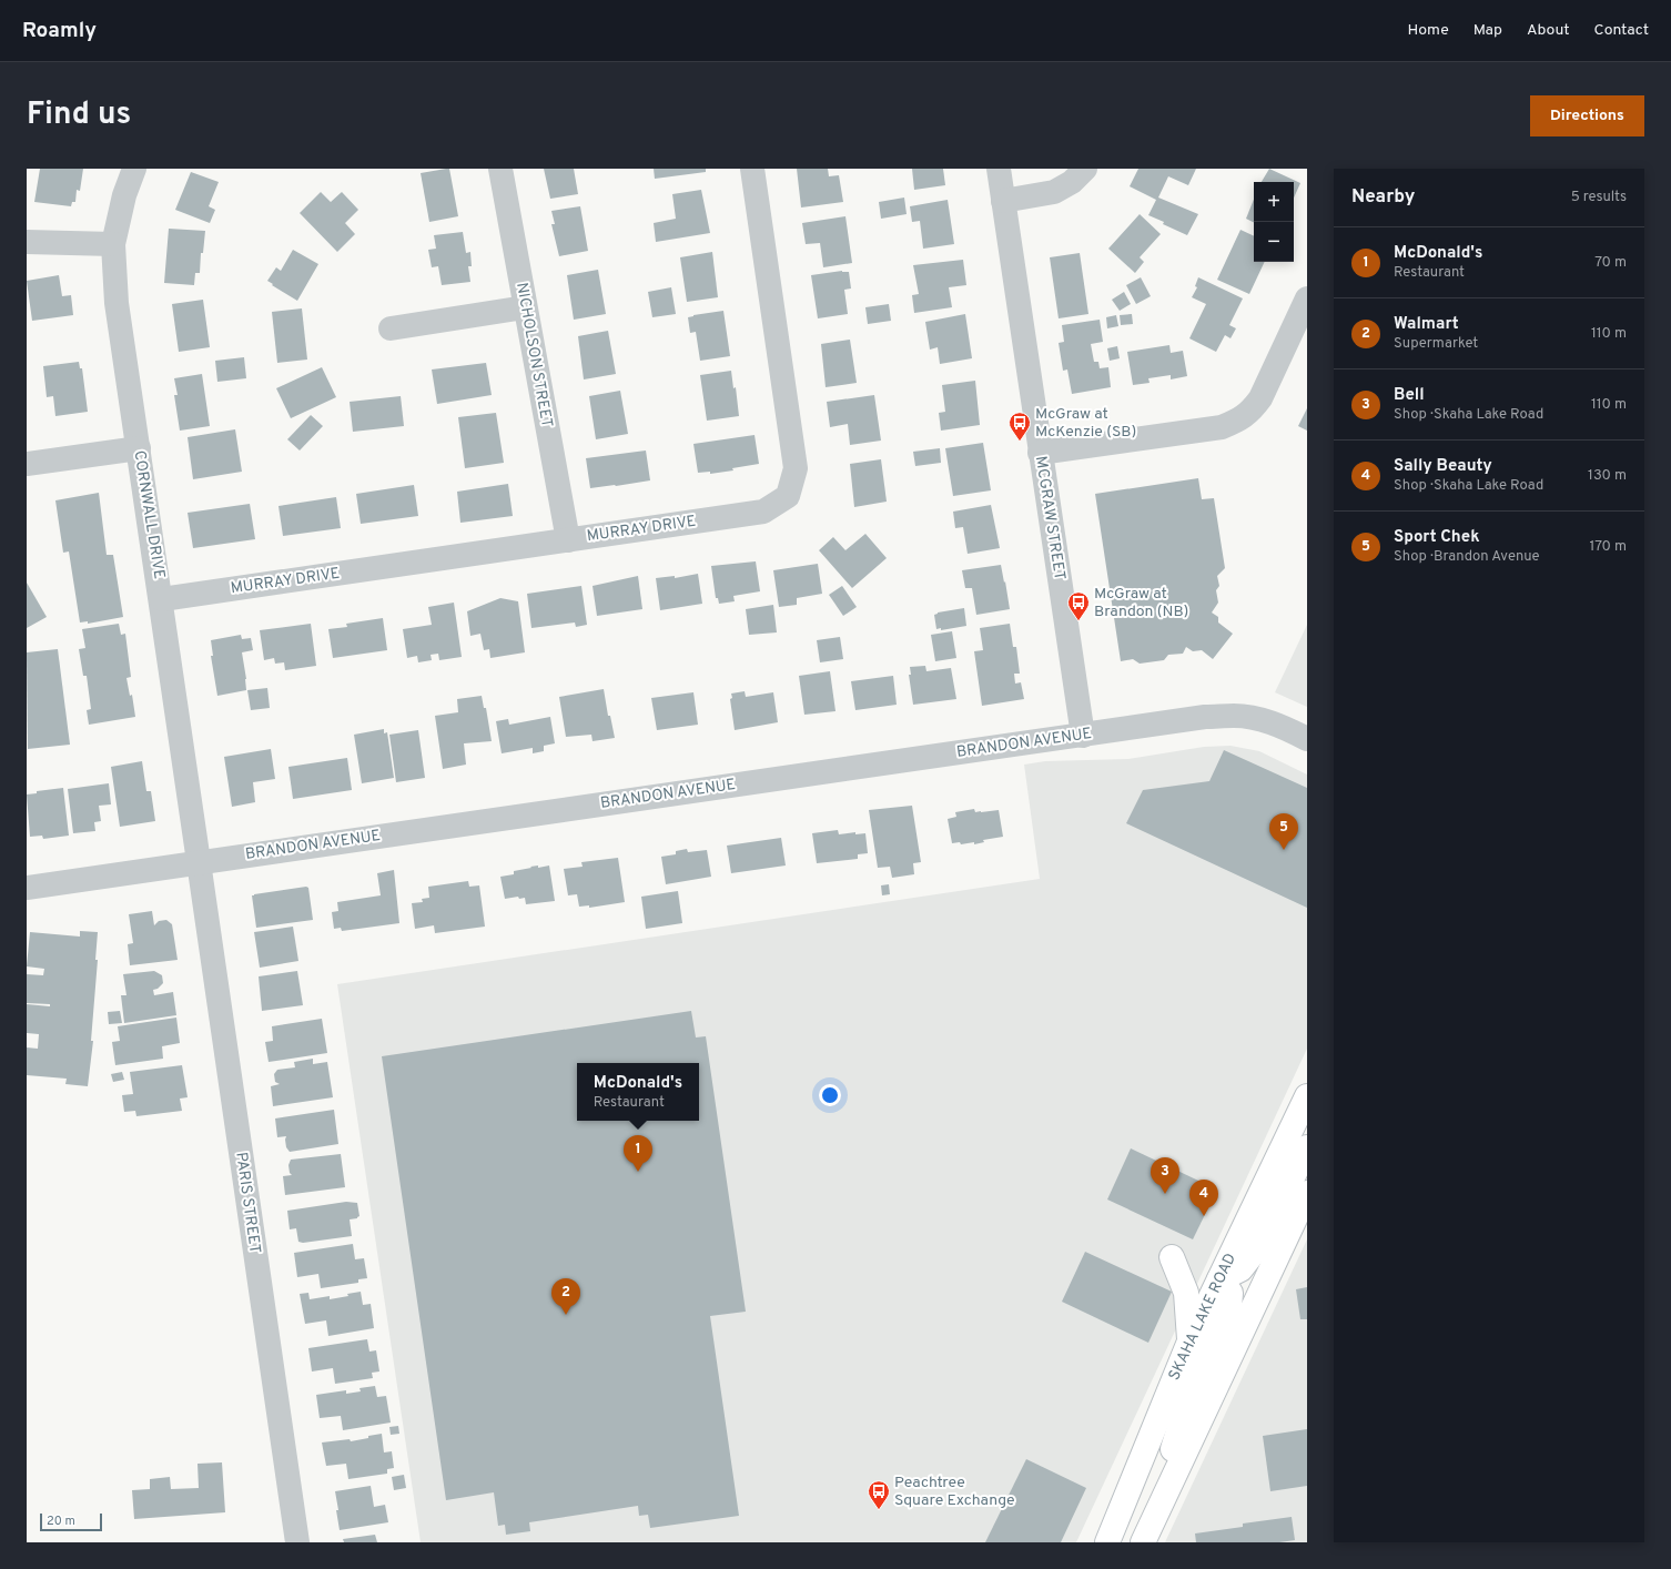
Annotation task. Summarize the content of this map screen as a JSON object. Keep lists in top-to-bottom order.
{
  "streets": {
    "main road": ["SKAHA LAKE ROAD"],
    "street": [
      "NICHOLSON STREET",
      "CORNWALL DRIVE",
      "MCGRAW STREET",
      "MURRAY DRIVE",
      "BRANDON AVENUE",
      "PARIS STREET"
    ]
  },
  "crossings": [
    ["NICHOLSON STREET", "MURRAY DRIVE"],
    ["CORNWALL DRIVE", "MURRAY DRIVE"],
    ["CORNWALL DRIVE", "BRANDON AVENUE"],
    ["CORNWALL DRIVE", "PARIS STREET"],
    ["MCGRAW STREET", "BRANDON AVENUE"],
    ["BRANDON AVENUE", "PARIS STREET"]
  ],
  "places": {
    "bus stop": ["McGraw at McKenzie (SB)", "McGraw at Brandon (NB)", "Peachtree Square Exchange"]
  },
  "scale_bar": "20 m",
  "page": {
    "header": "Roamly",
    "nav": [
      "Home",
      "Map",
      "About",
      "Contact"
    ],
    "title": "Find us",
    "buttons": "Directions",
    "heading": ["Nearby", "5 results"],
    "map_buttons": ["+", "−"],
    "list": [
      {
        "mark": "1",
        "name": "McDonald's",
        "note": "Restaurant",
        "value": "70 m"
      },
      {
        "mark": "2",
        "name": "Walmart",
        "note": "Supermarket",
        "value": "110 m"
      },
      {
        "mark": "3",
        "name": "Bell",
        "note": "Shop · Skaha Lake Road",
        "value": "110 m"
      },
      {
        "mark": "4",
        "name": "Sally Beauty",
        "note": "Shop · Skaha Lake Road",
        "value": "130 m"
      },
      {
        "mark": "5",
        "name": "Sport Chek",
        "note": "Shop · Brandon Avenue",
        "value": "170 m"
      }
    ],
    "pins": [
      "5",
      "1",
      "3",
      "4",
      "2"
    ],
    "popup": ["McDonald's", "Restaurant"],
    "scale": "20 m"
  }
}
